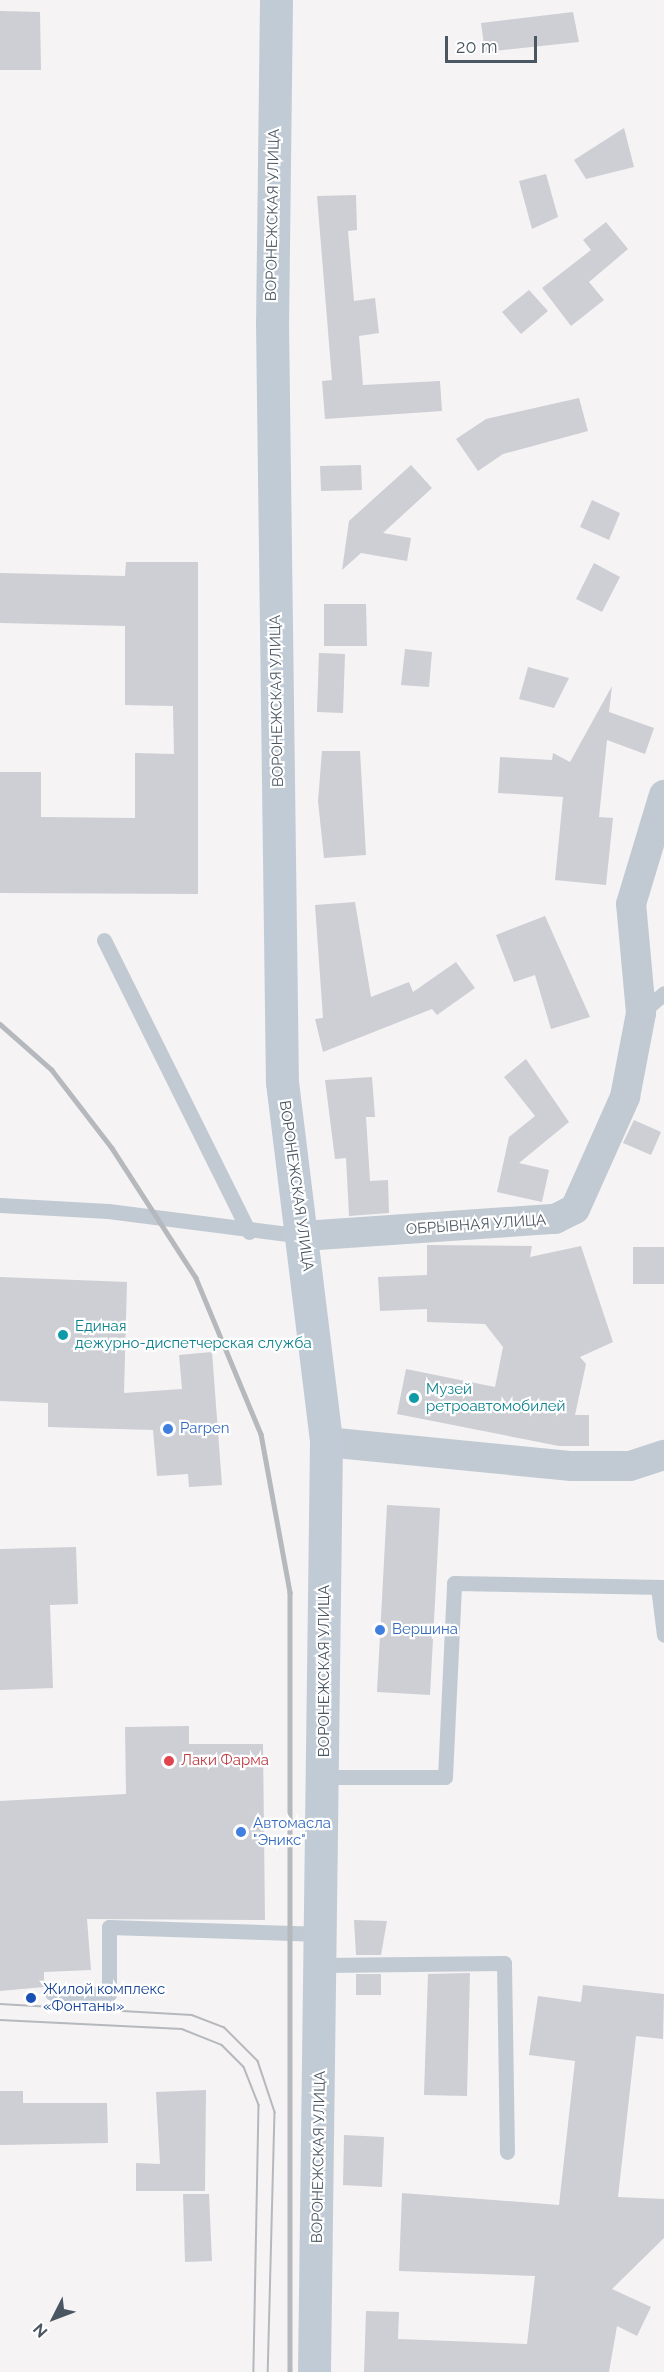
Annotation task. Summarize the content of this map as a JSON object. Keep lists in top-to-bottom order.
{
  "streets": {
    "street": ["ВОРОНЕЖСКАЯ УЛИЦА", "ОБРЫВНАЯ УЛИЦА"]
  },
  "crossings": [
    ["ВОРОНЕЖСКАЯ УЛИЦА", "ОБРЫВНАЯ УЛИЦА"]
  ],
  "places": [
    "Единая дежурно-диспетчерская служба",
    "Музей ретроавтомобилей",
    "Parpen",
    "Вершина",
    "Лаки Фарма",
    "Автомасла \"Эникс\"",
    "Жилой комплекс «Фонтаны»"
  ],
  "scale_bar": "20 m",
  "north": "bottom left"
}
